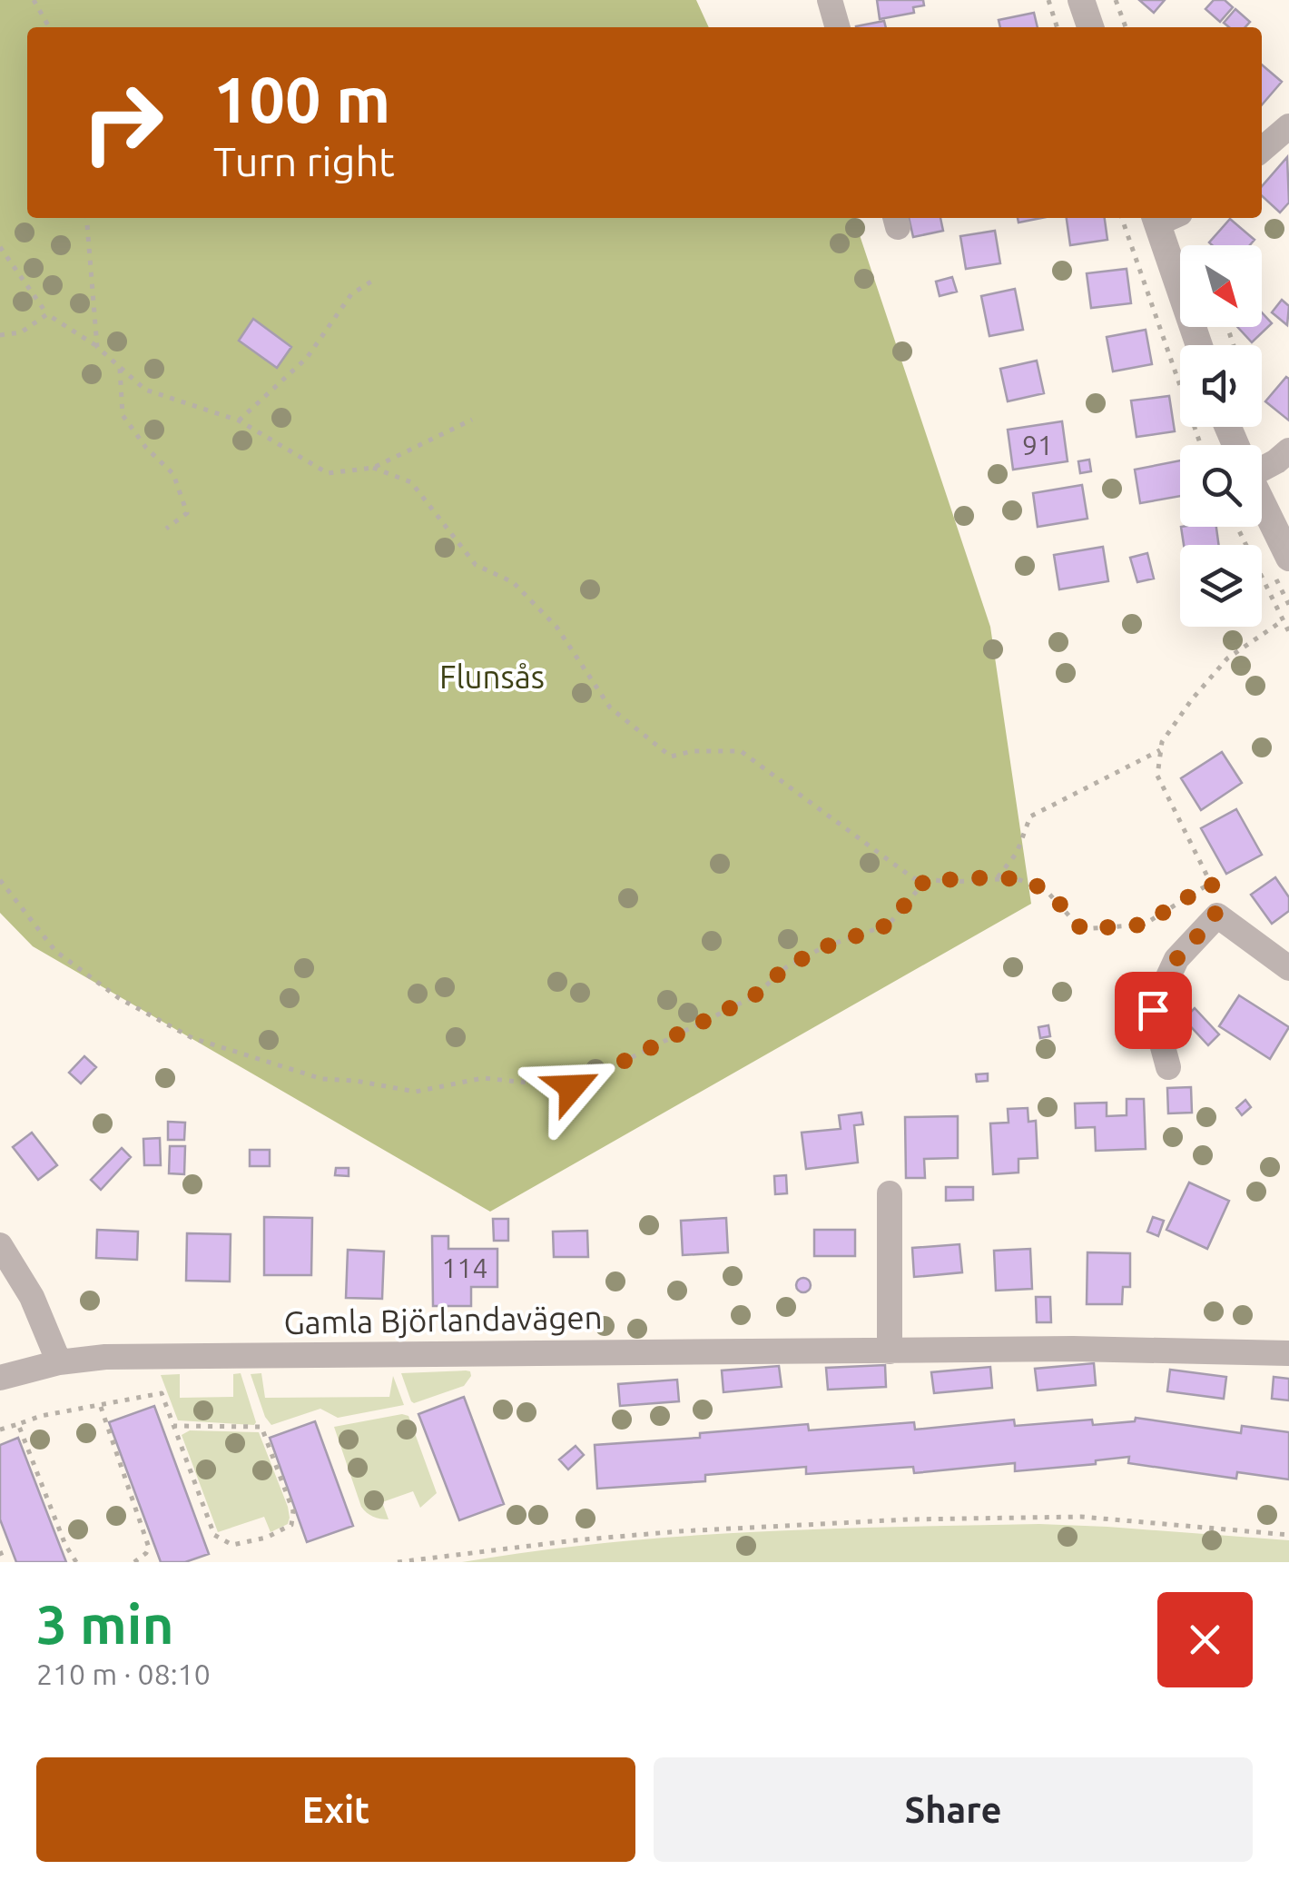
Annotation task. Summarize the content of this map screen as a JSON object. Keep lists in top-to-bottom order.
{
  "streets": {
    "street": ["Gamla Björlandavägen"]
  },
  "parks": ["Flunsås"],
  "house_numbers": ["91", "114"],
  "north": "bottom right",
  "page": {
    "turn": ["100 m", "Turn right"],
    "heading": ["3 min", "210 m · 08:10"],
    "buttons": ["Exit", "Share"]
  }
}
